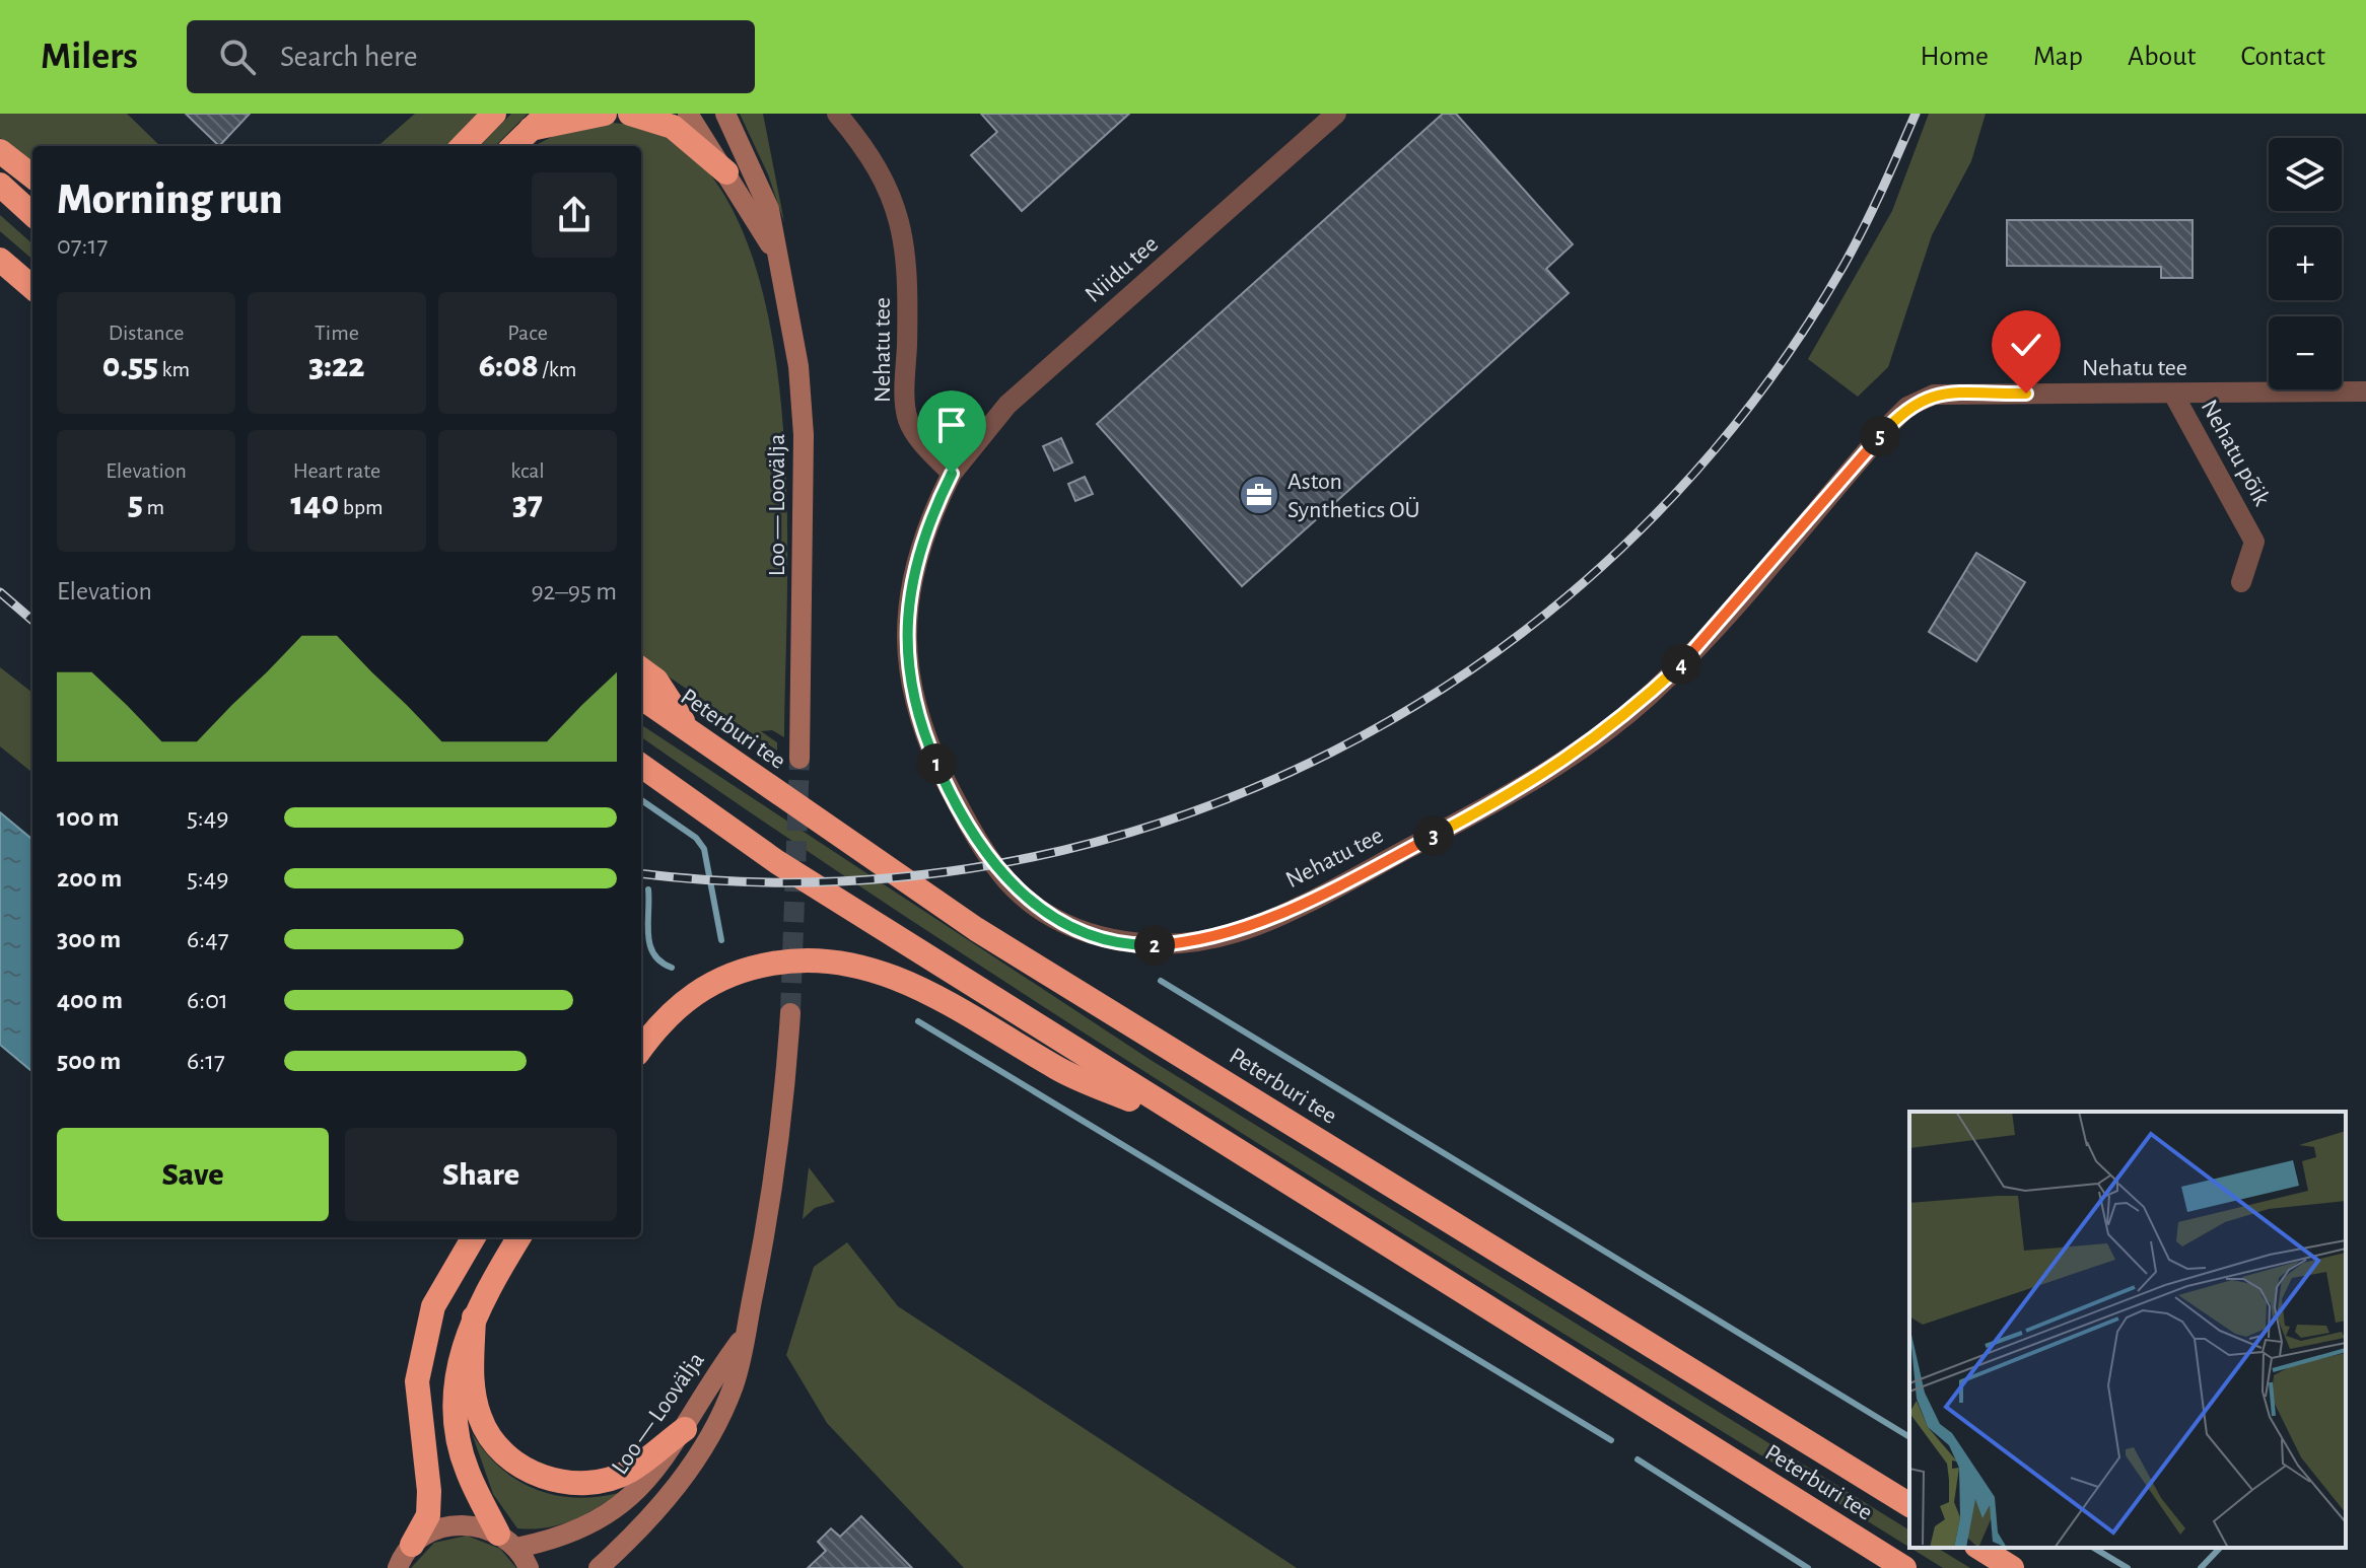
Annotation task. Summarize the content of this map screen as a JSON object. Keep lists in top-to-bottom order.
{
  "streets": {
    "highway": ["Peterburi tee"],
    "street": [
      "Niidu tee",
      "Nehatu tee",
      "Nehatu põik",
      "Loo — Loovälja"
    ]
  },
  "crossings": [
    ["Niidu tee", "Nehatu tee"],
    ["Nehatu tee", "Nehatu põik"]
  ],
  "places": {
    "office": ["Aston Synthetics OÜ"]
  },
  "page": {
    "header": "Milers",
    "search": "Search here",
    "nav": [
      "Home",
      "Map",
      "About",
      "Contact"
    ],
    "map_buttons": ["+", "−"],
    "heading": ["Morning run", "07:17"],
    "stats": [
      ["Distance", "0.55 km"],
      ["Time", "3:22"],
      ["Pace", "6:08 /km"],
      ["Elevation", "5 m"],
      ["Heart rate", "140 bpm"],
      ["kcal", "37"]
    ],
    "pins": [
      "5",
      "4",
      "1",
      "3",
      "2"
    ],
    "chart": ["Elevation", "92–95 m"],
    "list": [
      {
        "name": "100 m",
        "note": "5:49"
      },
      {
        "name": "200 m",
        "note": "5:49"
      },
      {
        "name": "300 m",
        "note": "6:47"
      },
      {
        "name": "400 m",
        "note": "6:01"
      },
      {
        "name": "500 m",
        "note": "6:17"
      }
    ],
    "buttons": ["Save", "Share"]
  }
}
